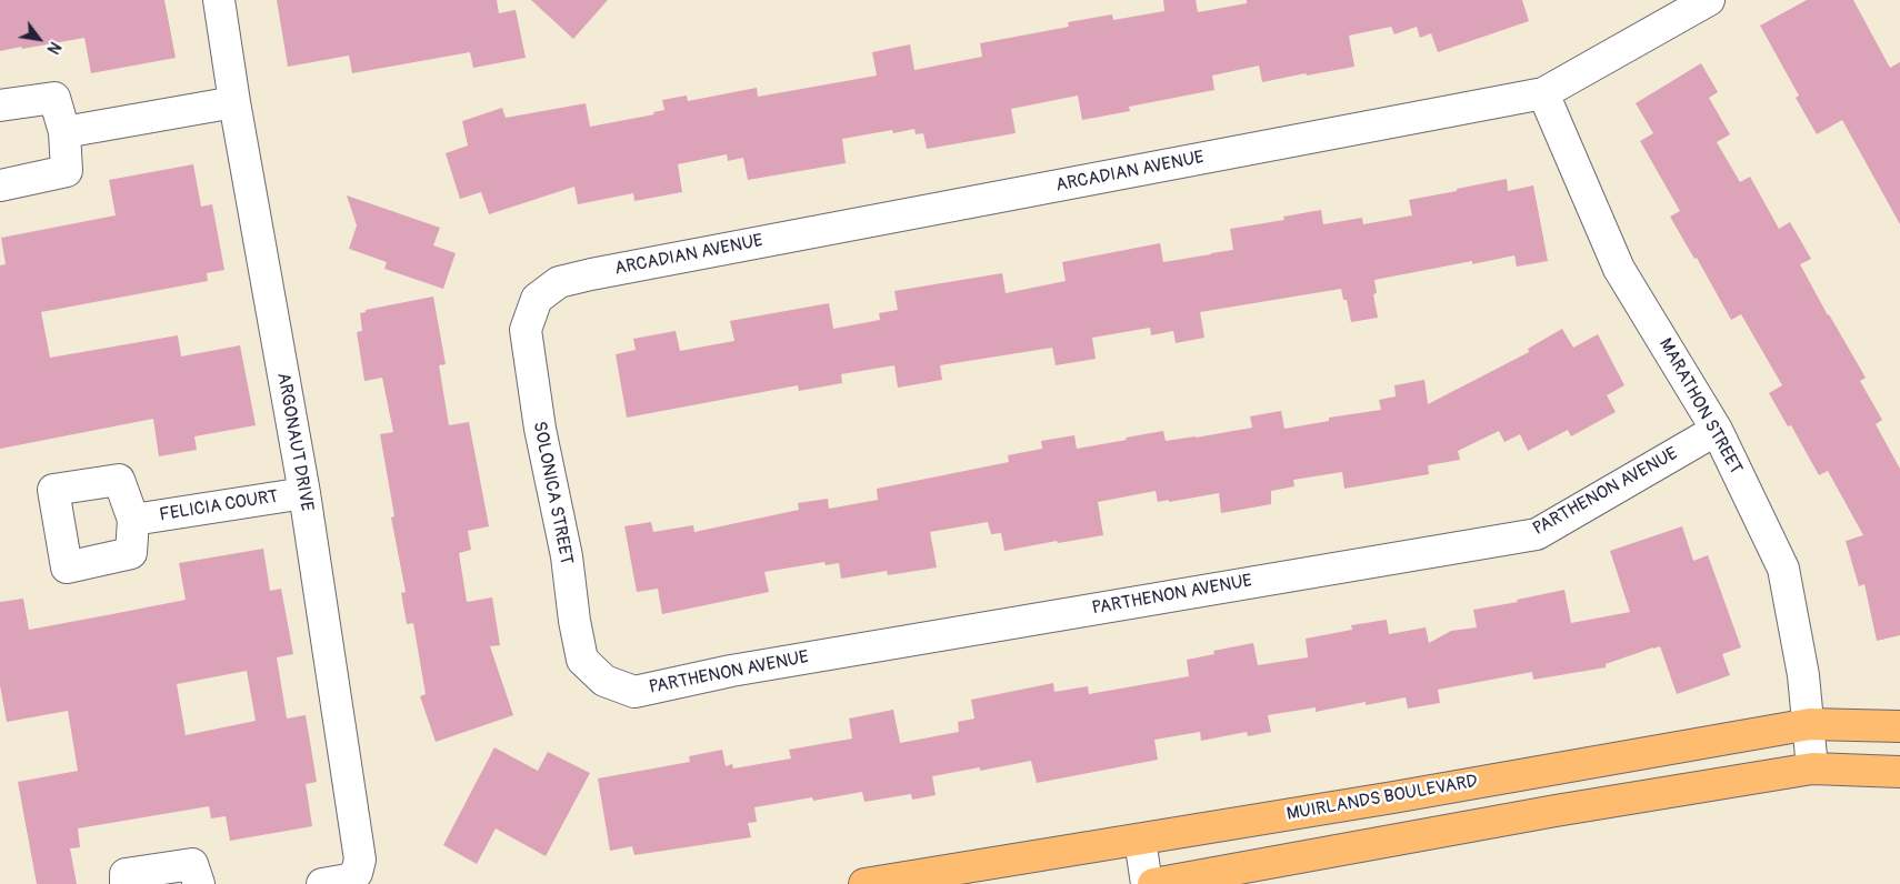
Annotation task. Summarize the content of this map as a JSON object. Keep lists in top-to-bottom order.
{
  "streets": {
    "main road": ["MUIRLANDS BOULEVARD"],
    "street": [
      "ARCADIAN AVENUE",
      "MARATHON STREET",
      "ARGONAUT DRIVE",
      "PARTHENON AVENUE",
      "SOLONICA STREET",
      "FELICIA COURT"
    ]
  },
  "crossings": [
    ["ARCADIAN AVENUE", "MARATHON STREET"],
    ["ARCADIAN AVENUE", "SOLONICA STREET"],
    ["MARATHON STREET", "PARTHENON AVENUE"],
    ["MARATHON STREET", "MUIRLANDS BOULEVARD"],
    ["ARGONAUT DRIVE", "FELICIA COURT"],
    ["PARTHENON AVENUE", "SOLONICA STREET"]
  ],
  "north": "bottom right"
}
